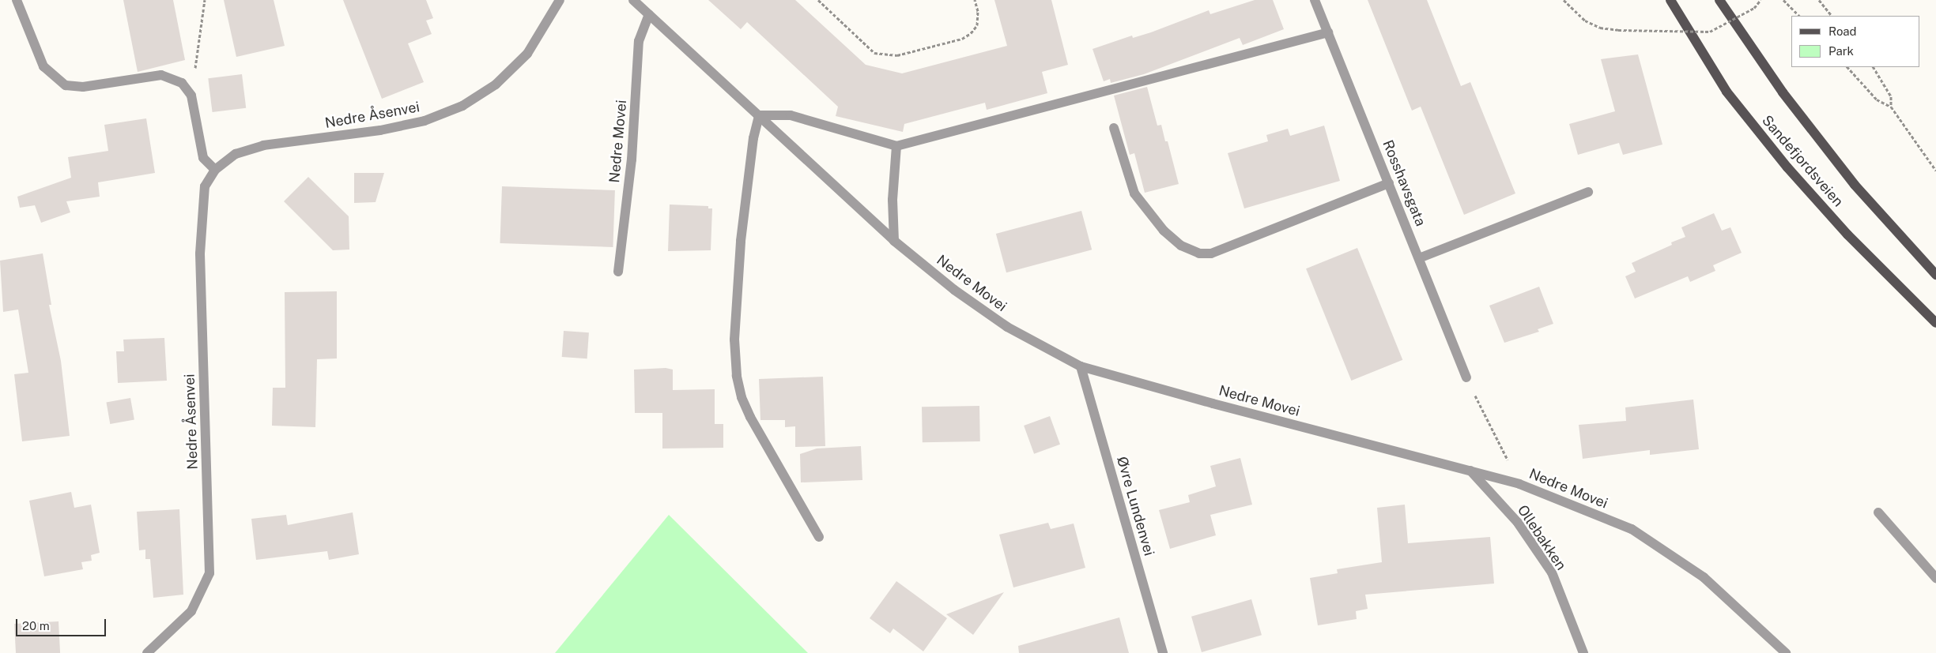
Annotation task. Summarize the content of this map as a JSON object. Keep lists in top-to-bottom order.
{
  "streets": {
    "main road": ["Sandefjordsveien"],
    "street": [
      "Nedre Åsenvei",
      "Nedre Movei",
      "Rosshavsgata",
      "Øvre Lundenvei",
      "Ollebakken"
    ]
  },
  "crossings": [
    ["Nedre Movei", "Øvre Lundenvei"],
    ["Nedre Movei", "Ollebakken"]
  ],
  "legend": ["Road", "Park"],
  "scale_bar": "20 m"
}
